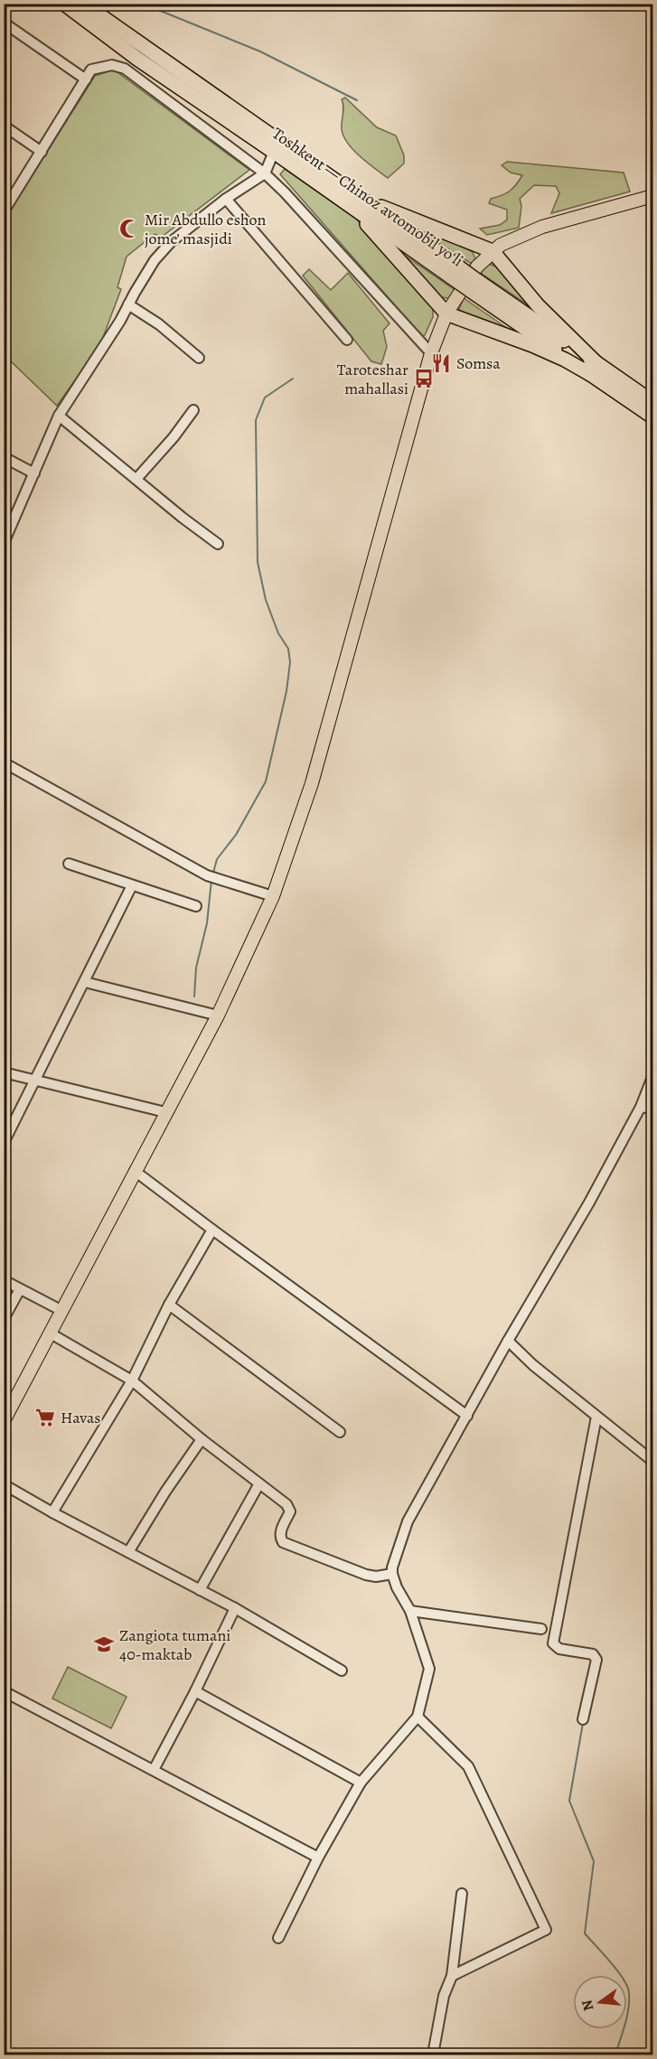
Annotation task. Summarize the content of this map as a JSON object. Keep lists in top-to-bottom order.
{
  "streets": {
    "highway": ["Toshkent — Chinoz avtomobil yoʻli"]
  },
  "places": {
    "mosque": ["Mir Abdullo eshon jome’ masjidi"],
    "restaurant": ["Somsa"],
    "bus stop": ["Taroteshar mahallasi"],
    "supermarket": ["Havas"],
    "school or university": ["Zangiota tumani 40-maktab"]
  },
  "north": "left"
}
